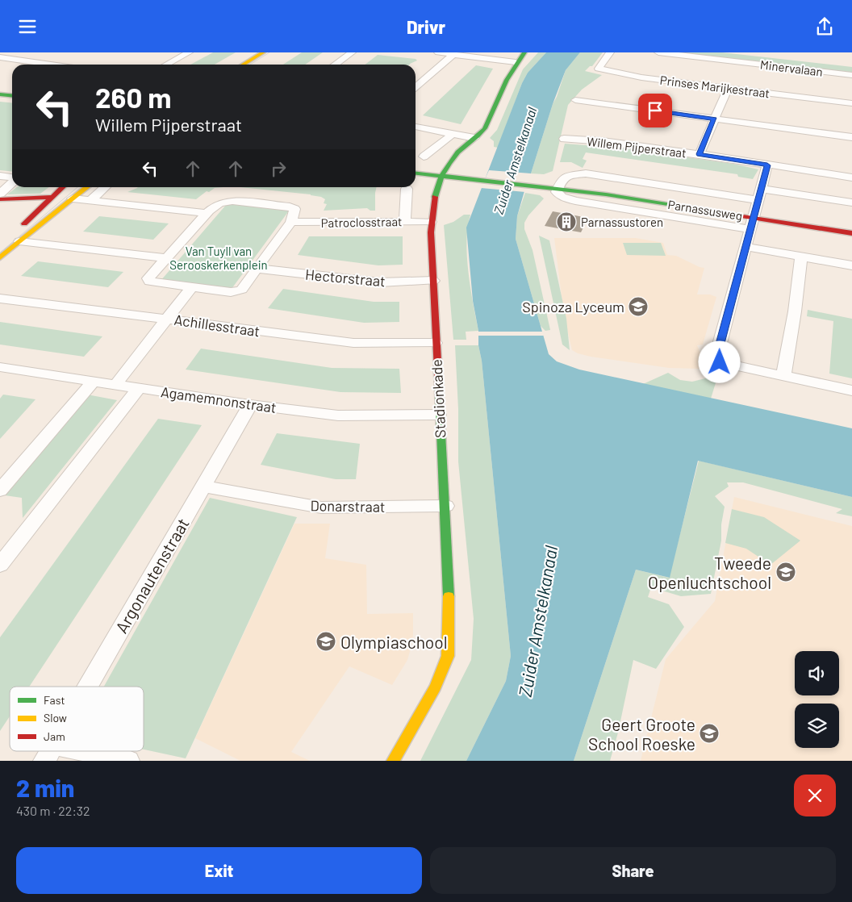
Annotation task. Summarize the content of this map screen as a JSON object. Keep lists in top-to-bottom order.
{
  "streets": {
    "street": [
      "Minervalaan",
      "Prinses Marijkestraat",
      "Willem Pijperstraat",
      "Parnassusweg",
      "Patroclosstraat",
      "Hectorstraat",
      "Achillesstraat",
      "Stadionkade",
      "Agamemnonstraat",
      "Donarstraat",
      "Argonautenstraat"
    ]
  },
  "crossings": [
    ["Parnassusweg", "Stadionkade"],
    ["Patroclosstraat", "Stadionkade"],
    ["Hectorstraat", "Stadionkade"],
    ["Achillesstraat", "Stadionkade"],
    ["Stadionkade", "Agamemnonstraat"],
    ["Stadionkade", "Donarstraat"],
    ["Agamemnonstraat", "Argonautenstraat"],
    ["Donarstraat", "Argonautenstraat"]
  ],
  "water": ["Zuider Amstelkanaal"],
  "parks": ["Van Tuyll van Serooskerkenplein"],
  "places": {
    "building": ["Parnassustoren"],
    "school or university": [
      "Spinoza Lyceum",
      "Tweede Openluchtschool",
      "Olympiaschool",
      "Geert Groote School Roeske"
    ]
  },
  "legend": ["Fast", "Slow", "Jam"],
  "page": {
    "header": "Drivr",
    "turn": ["260 m", "Willem Pijperstraat"],
    "heading": ["2 min", "430 m · 22:32"],
    "buttons": ["Exit", "Share"]
  }
}
